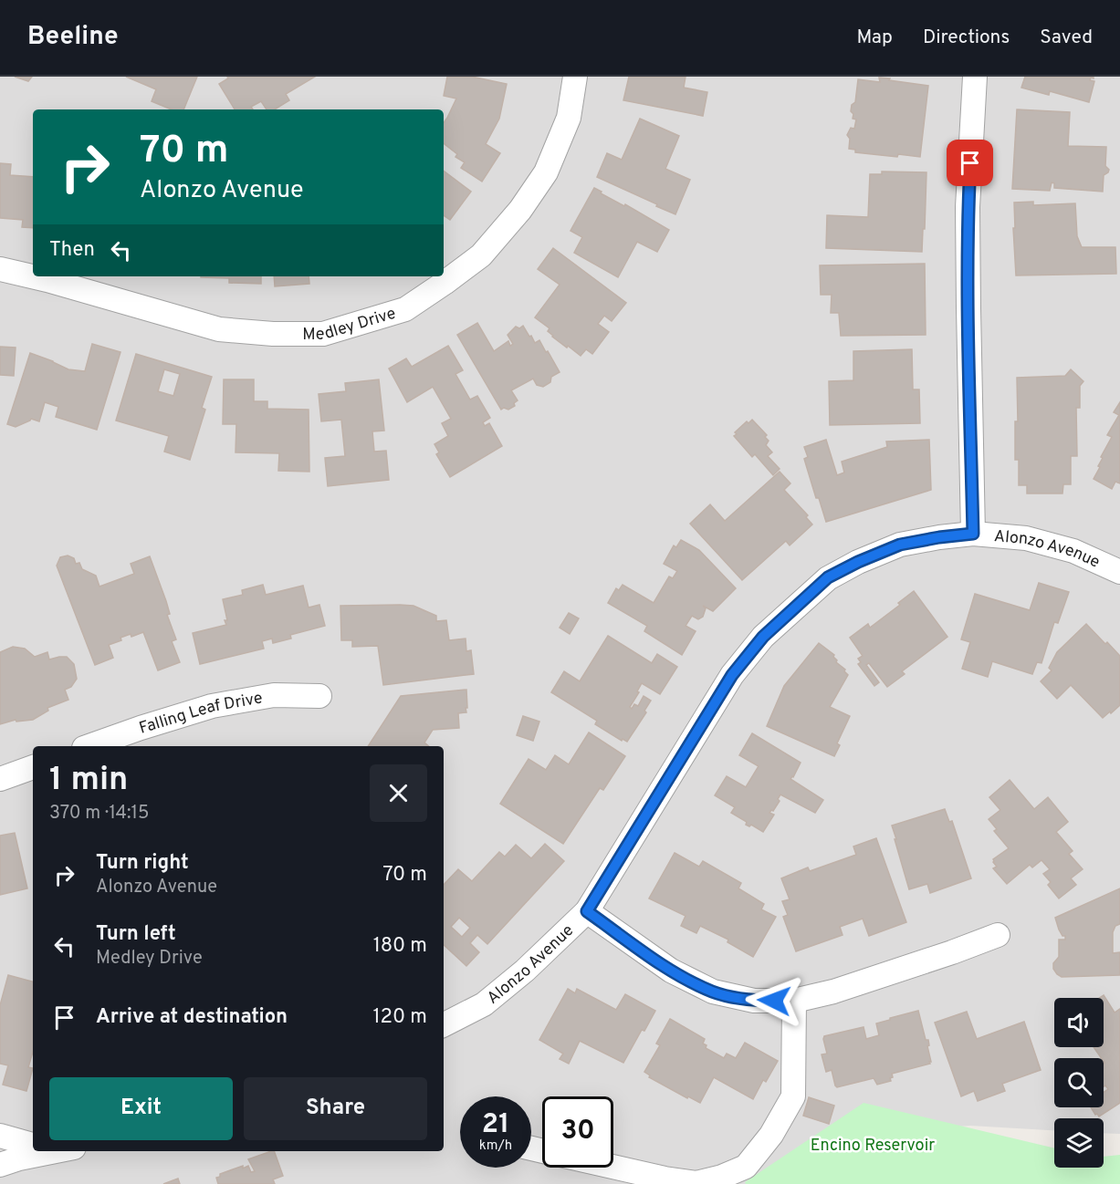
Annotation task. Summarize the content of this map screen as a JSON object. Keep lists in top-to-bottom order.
{
  "streets": {
    "street": ["Medley Drive", "Alonzo Avenue", "Falling Leaf Drive"]
  },
  "parks": ["Encino Reservoir"],
  "page": {
    "header": "Beeline",
    "nav": ["Map", "Directions", "Saved"],
    "turn": ["70 m", "Alonzo Avenue"],
    "then": "Then",
    "heading": ["1 min", "370 m · 14:15"],
    "list": [
      {
        "name": "Turn right",
        "note": "Alonzo Avenue",
        "value": "70 m"
      },
      {
        "name": "Turn left",
        "note": "Medley Drive",
        "value": "180 m"
      },
      {
        "name": "Arrive at destination",
        "value": "120 m"
      }
    ],
    "buttons": ["Exit", "Share"],
    "speed": "21 km/h",
    "limit": "30"
  }
}
